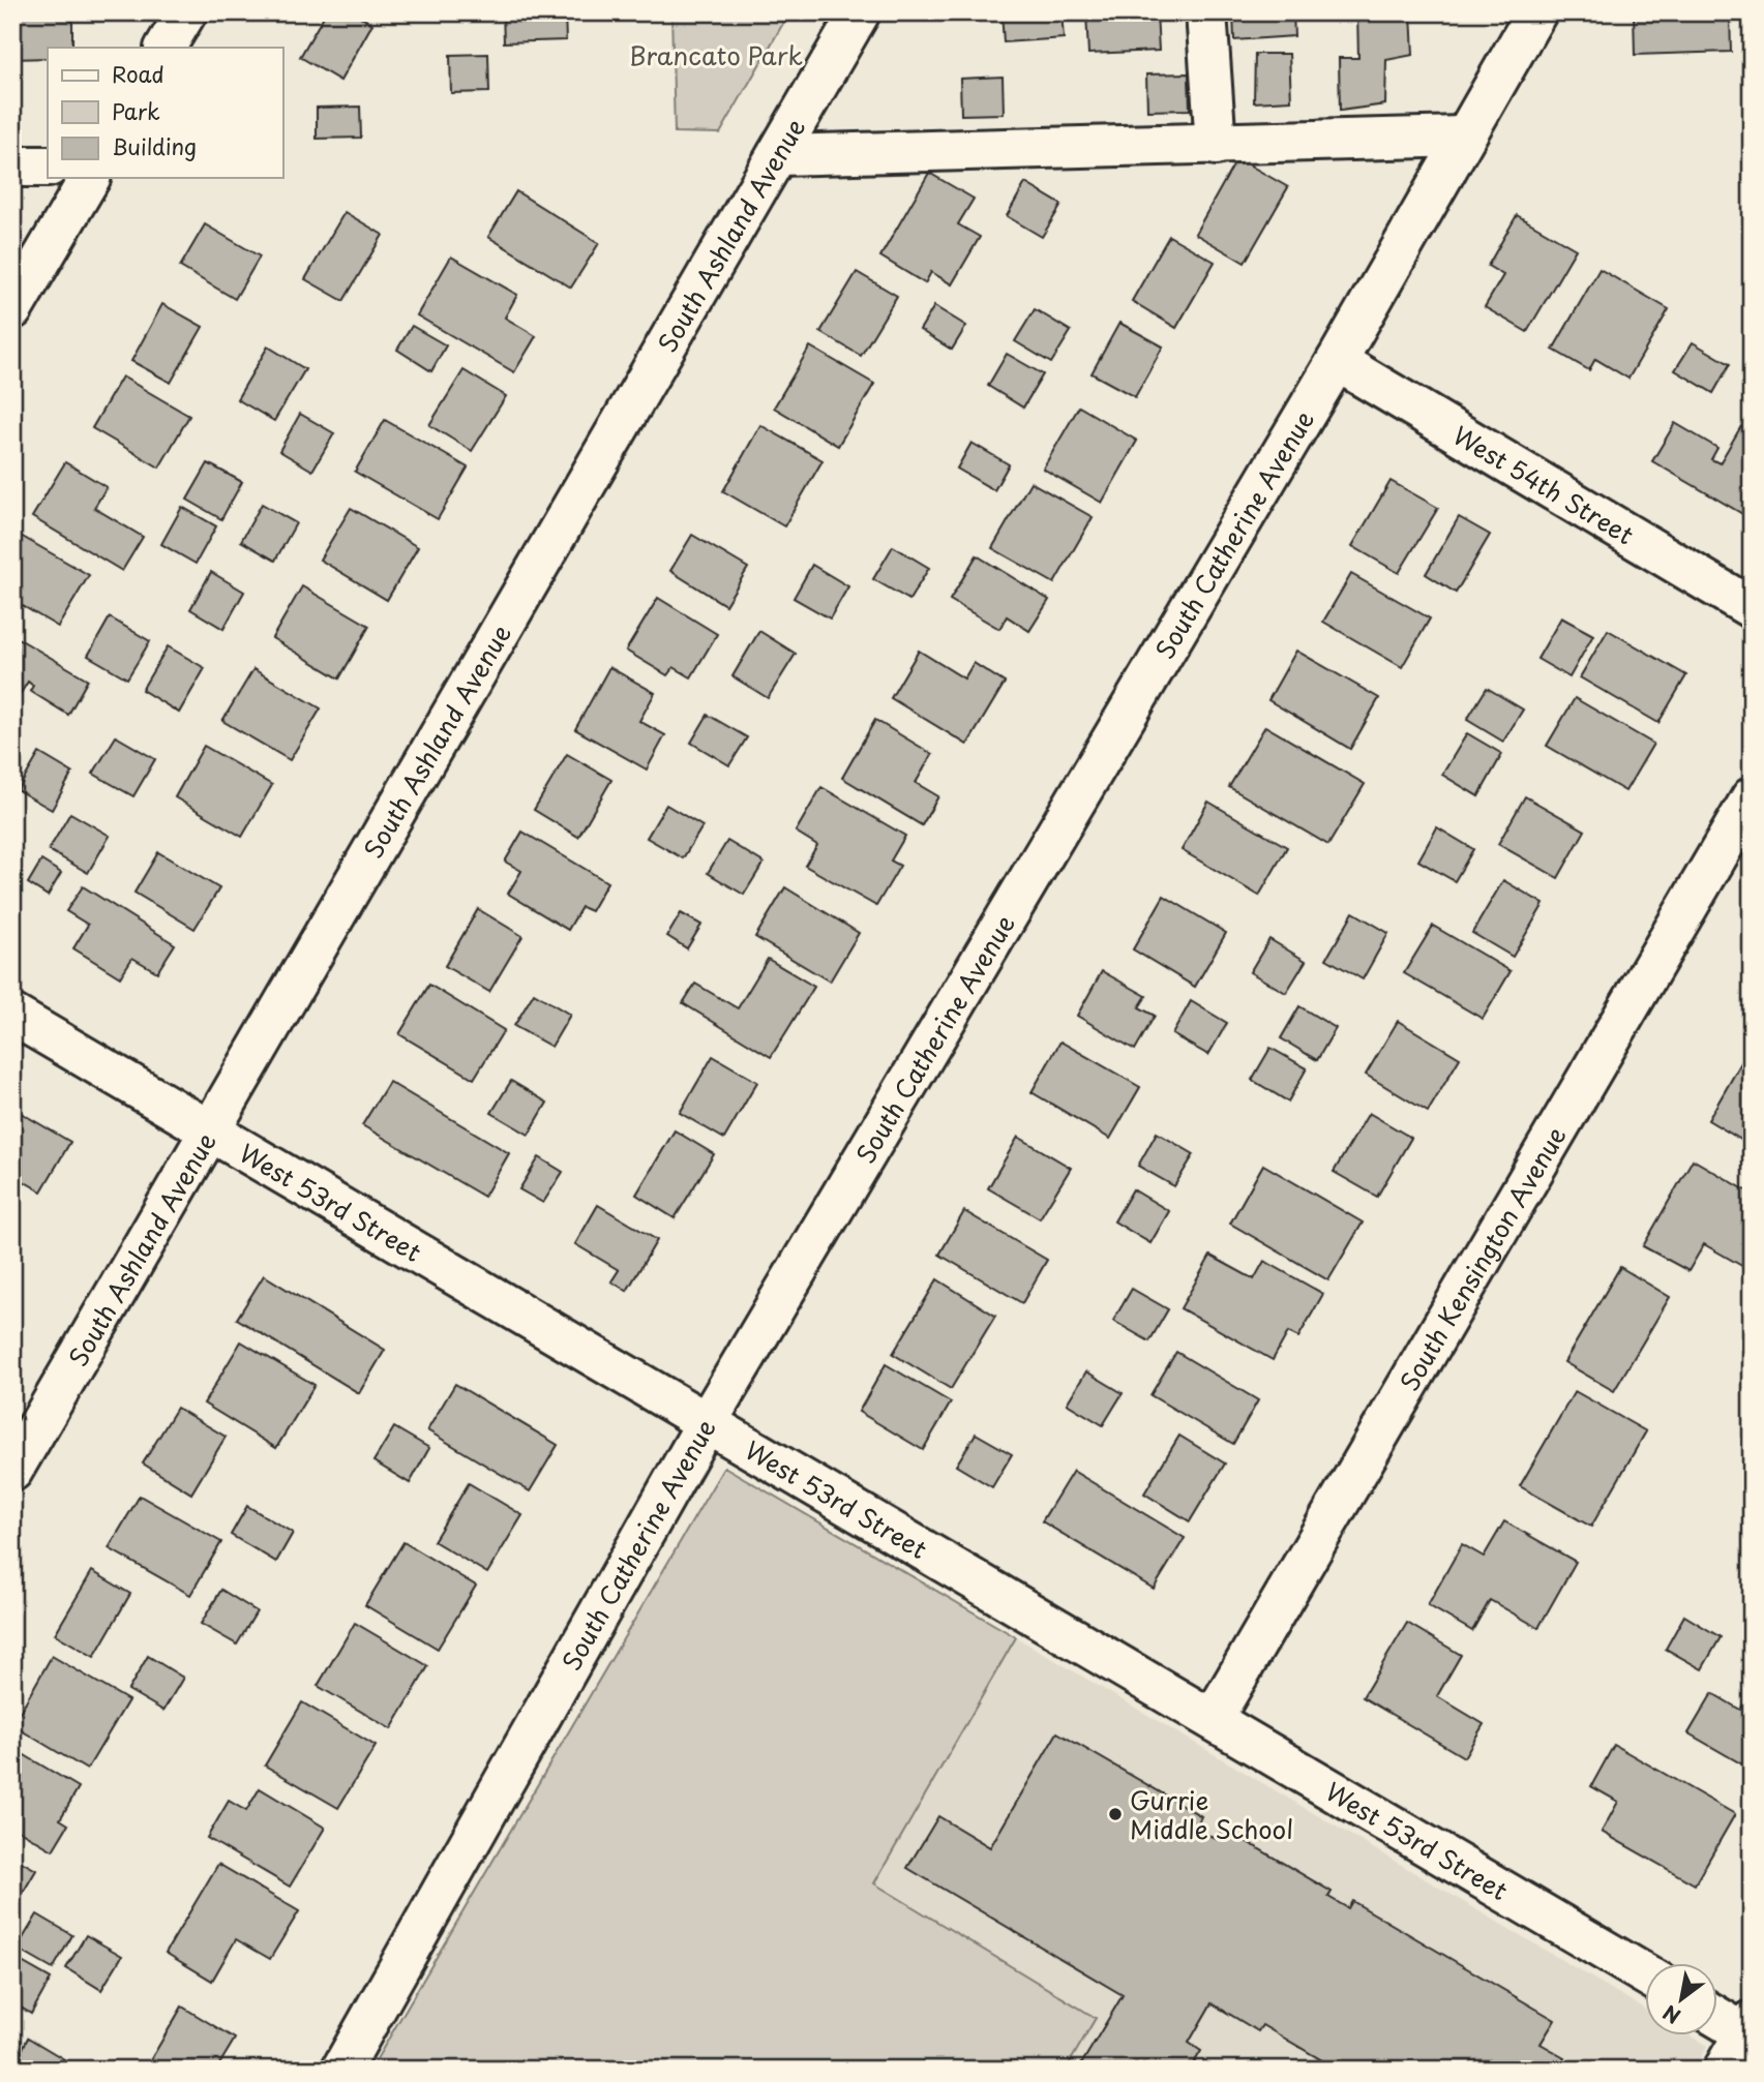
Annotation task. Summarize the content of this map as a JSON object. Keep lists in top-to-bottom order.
{
  "streets": {
    "street": [
      "South Ashland Avenue",
      "West 54th Street",
      "South Catherine Avenue",
      "West 53rd Street",
      "South Kensington Avenue"
    ]
  },
  "crossings": [
    ["South Ashland Avenue", "West 53rd Street"],
    ["West 54th Street", "South Catherine Avenue"],
    ["South Catherine Avenue", "West 53rd Street"],
    ["West 53rd Street", "South Kensington Avenue"]
  ],
  "parks": ["Brancato Park"],
  "places": ["Gurrie Middle School"],
  "legend": ["Road", "Park", "Building"],
  "north": "bottom left"
}
